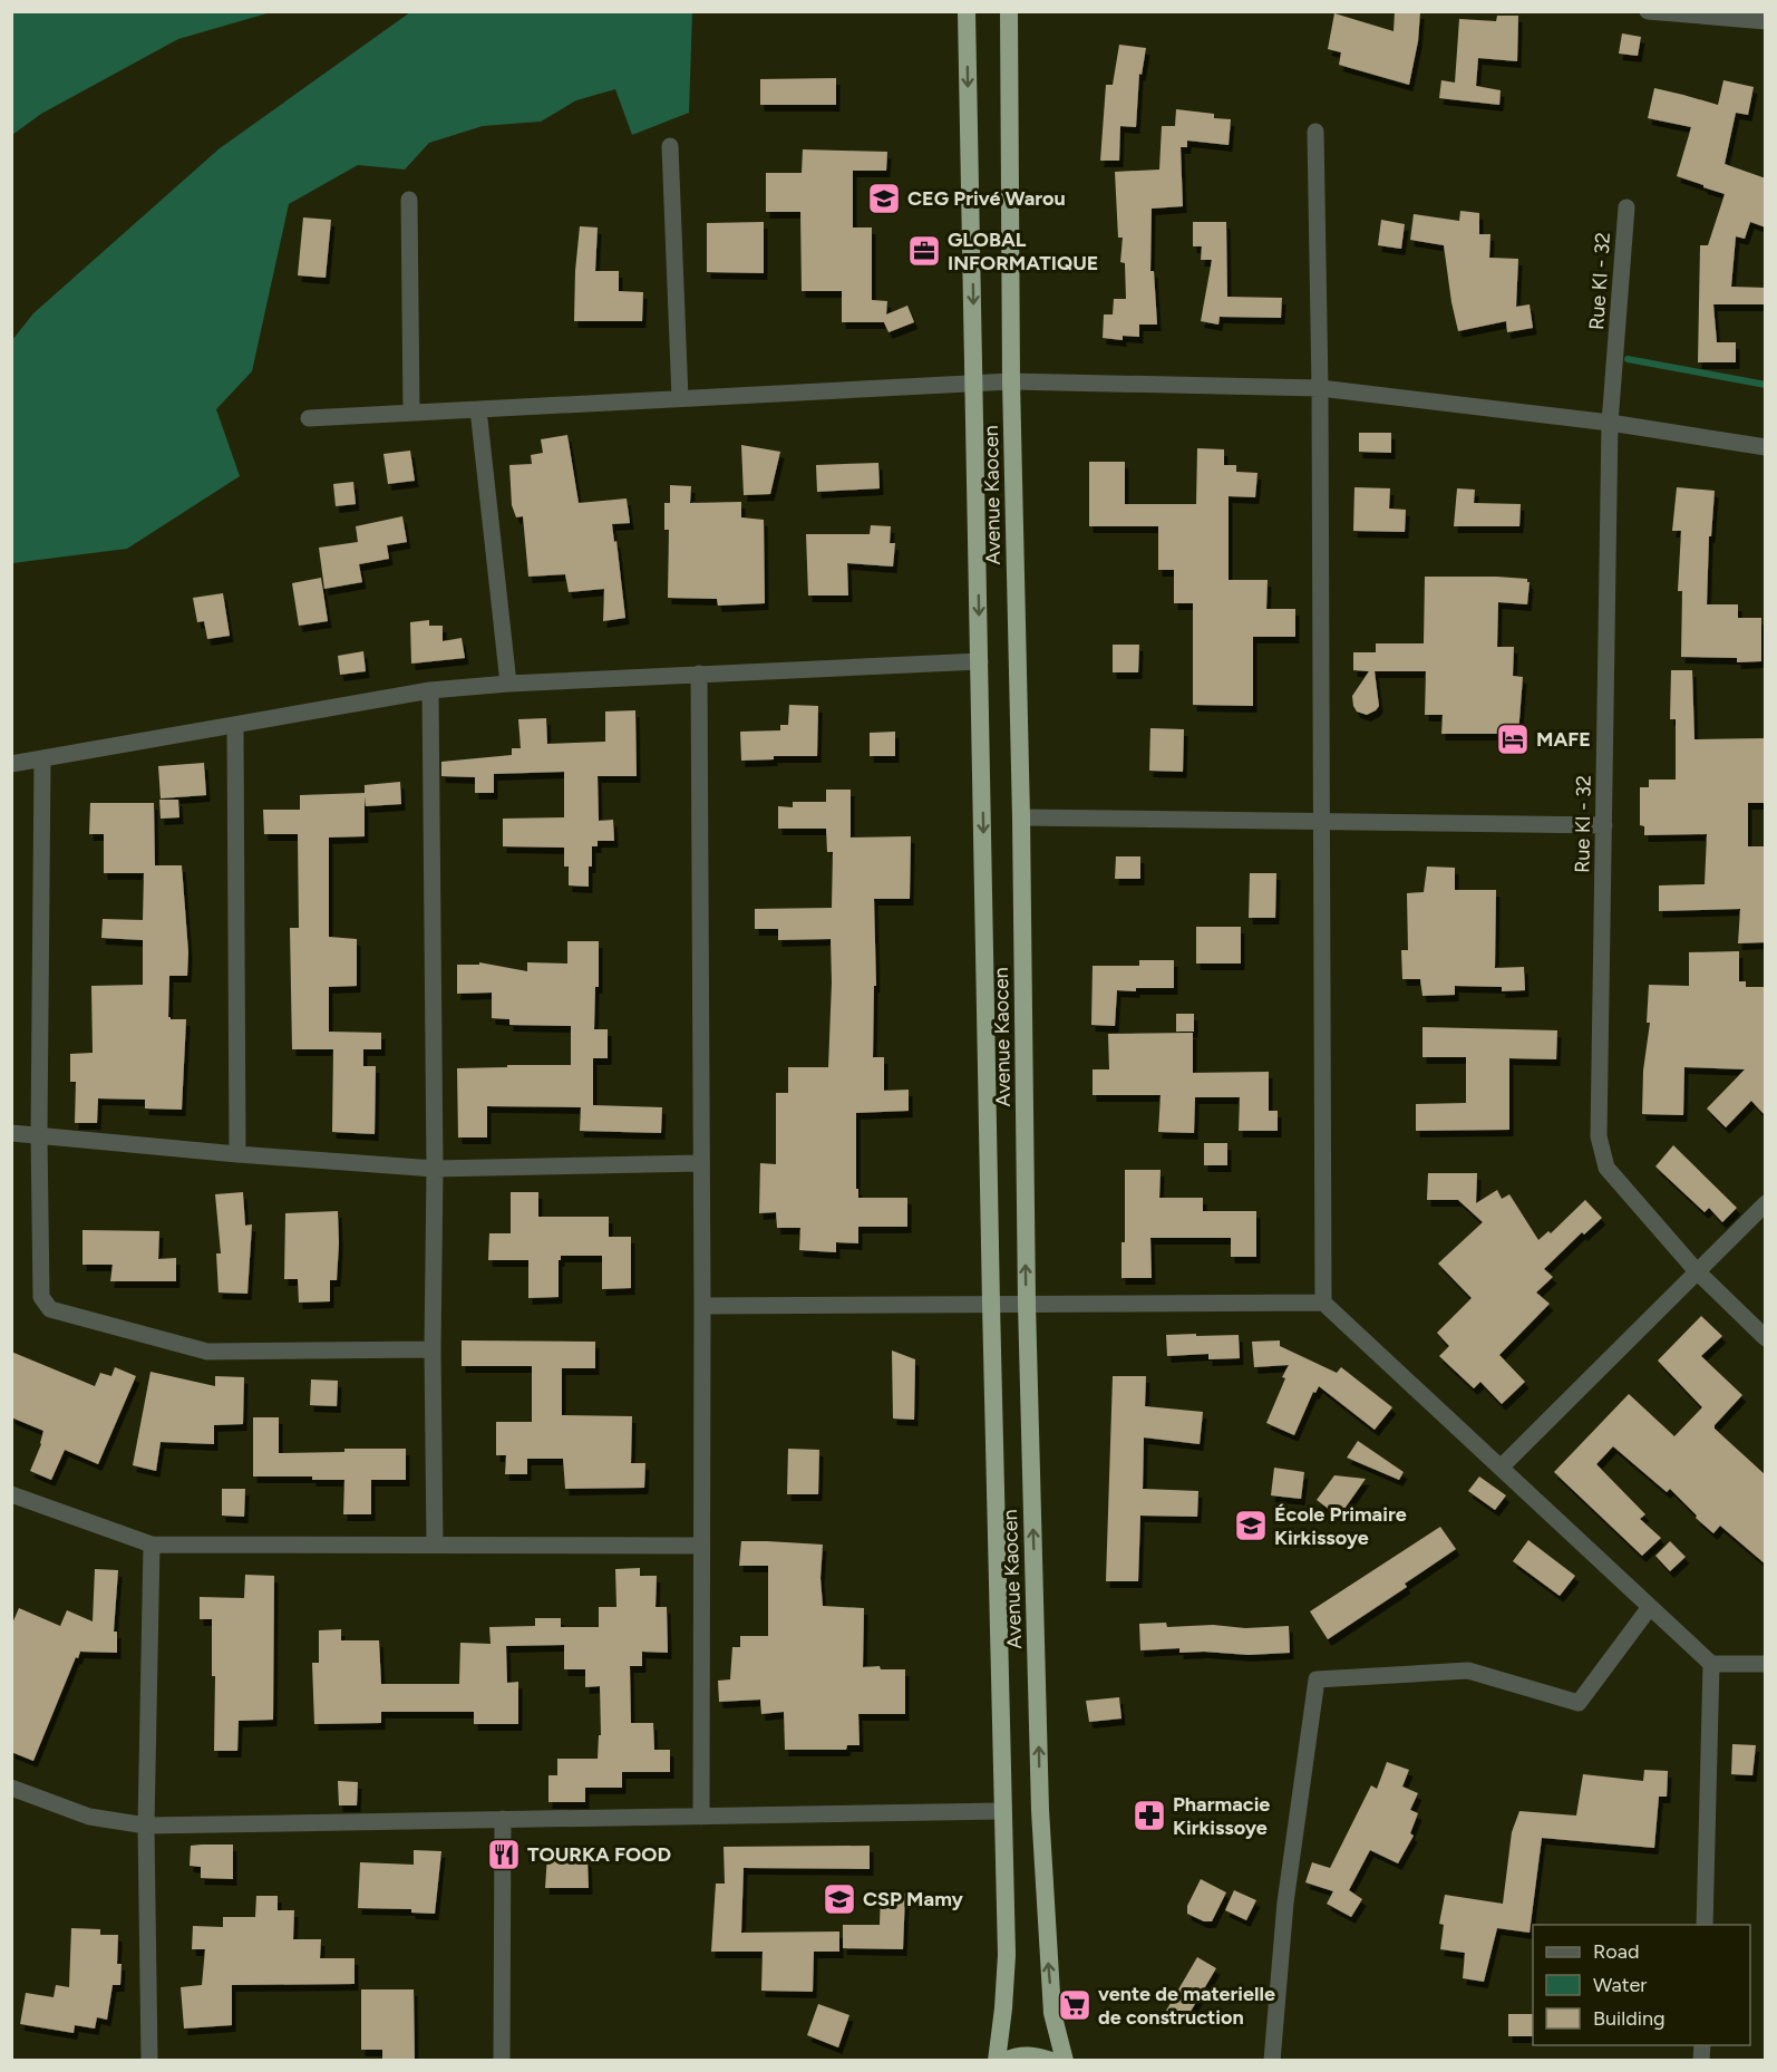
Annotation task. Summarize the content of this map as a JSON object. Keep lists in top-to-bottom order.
{
  "streets": {
    "highway": ["Avenue Kaocen"],
    "street": ["Rue KI - 32"]
  },
  "places": {
    "school or university": ["CEG Privé Warou", "École Primaire Kirkissoye", "CSP Mamy"],
    "office": ["GLOBAL INFORMATIQUE"],
    "hotel": ["MAFE"],
    "pharmacy": ["Pharmacie Kirkissoye"],
    "restaurant": ["TOURKA FOOD"],
    "supermarket": ["vente de materielle de construction"]
  },
  "legend": ["Road", "Water", "Building"]
}
